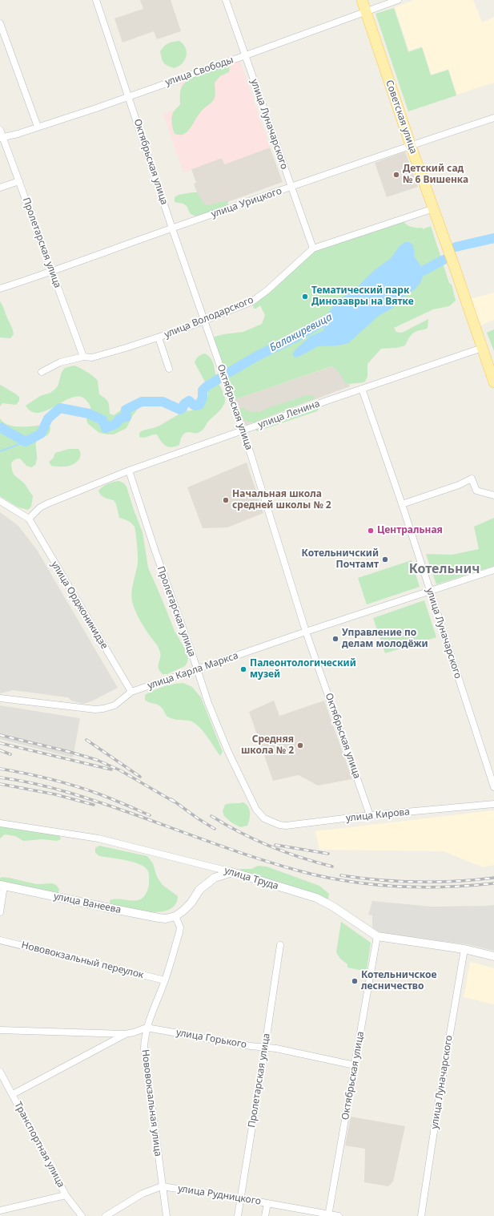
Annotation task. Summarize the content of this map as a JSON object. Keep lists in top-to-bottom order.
{
  "streets": {
    "main road": ["Советская улица"],
    "street": [
      "улица Свободы",
      "улица Луначарского",
      "Октябрьская улица",
      "улица Урицкого",
      "Пролетарская улица",
      "улица Володарского",
      "улица Ленина",
      "улица Орджоникидзе",
      "улица Карла Маркса",
      "улица Кирова",
      "улица Труда",
      "улица Ванеева",
      "Нововокзальный переулок",
      "улица Горького",
      "Нововокзальная улица",
      "Транспортная улица",
      "улица Рудницкого"
    ]
  },
  "crossings": [
    ["улица Свободы", "Советская улица"],
    ["улица Свободы", "улица Луначарского"],
    ["улица Свободы", "Октябрьская улица"],
    ["улица Свободы", "Пролетарская улица"],
    ["Советская улица", "улица Урицкого"],
    ["Советская улица", "улица Володарского"],
    ["Советская улица", "улица Ленина"],
    ["улица Луначарского", "улица Урицкого"],
    ["улица Луначарского", "улица Володарского"],
    ["улица Луначарского", "улица Ленина"],
    ["улица Луначарского", "улица Карла Маркса"],
    ["улица Луначарского", "улица Труда"],
    ["Октябрьская улица", "улица Урицкого"],
    ["Октябрьская улица", "улица Володарского"],
    ["Октябрьская улица", "улица Ленина"],
    ["Октябрьская улица", "улица Карла Маркса"],
    ["Октябрьская улица", "улица Кирова"],
    ["Октябрьская улица", "улица Труда"],
    ["Октябрьская улица", "улица Горького"],
    ["Октябрьская улица", "улица Рудницкого"],
    ["улица Урицкого", "Пролетарская улица"],
    ["Пролетарская улица", "улица Володарского"],
    ["Пролетарская улица", "улица Ленина"],
    ["Пролетарская улица", "улица Карла Маркса"],
    ["Пролетарская улица", "улица Кирова"],
    ["Пролетарская улица", "улица Горького"],
    ["Пролетарская улица", "улица Рудницкого"],
    ["улица Ленина", "улица Орджоникидзе"],
    ["улица Орджоникидзе", "улица Карла Маркса"],
    ["улица Ванеева", "Нововокзальная улица"],
    ["Нововокзальный переулок", "Нововокзальная улица"],
    ["улица Горького", "Нововокзальная улица"],
    ["улица Горького", "Транспортная улица"],
    ["Нововокзальная улица", "улица Рудницкого"]
  ],
  "districts": ["Котельнич"],
  "water": ["Балакиревица"],
  "places": [
    "Детский сад № 6 Вишенка",
    "Тематический парк Динозавры на Вятке",
    "Начальная школа средней школы № 2",
    "Центральная",
    "Котельничский Почтамт",
    "Управление по делам молодёжи",
    "Палеонтологический музей",
    "Средняя школа № 2",
    "Котельничское лесничество"
  ]
}
